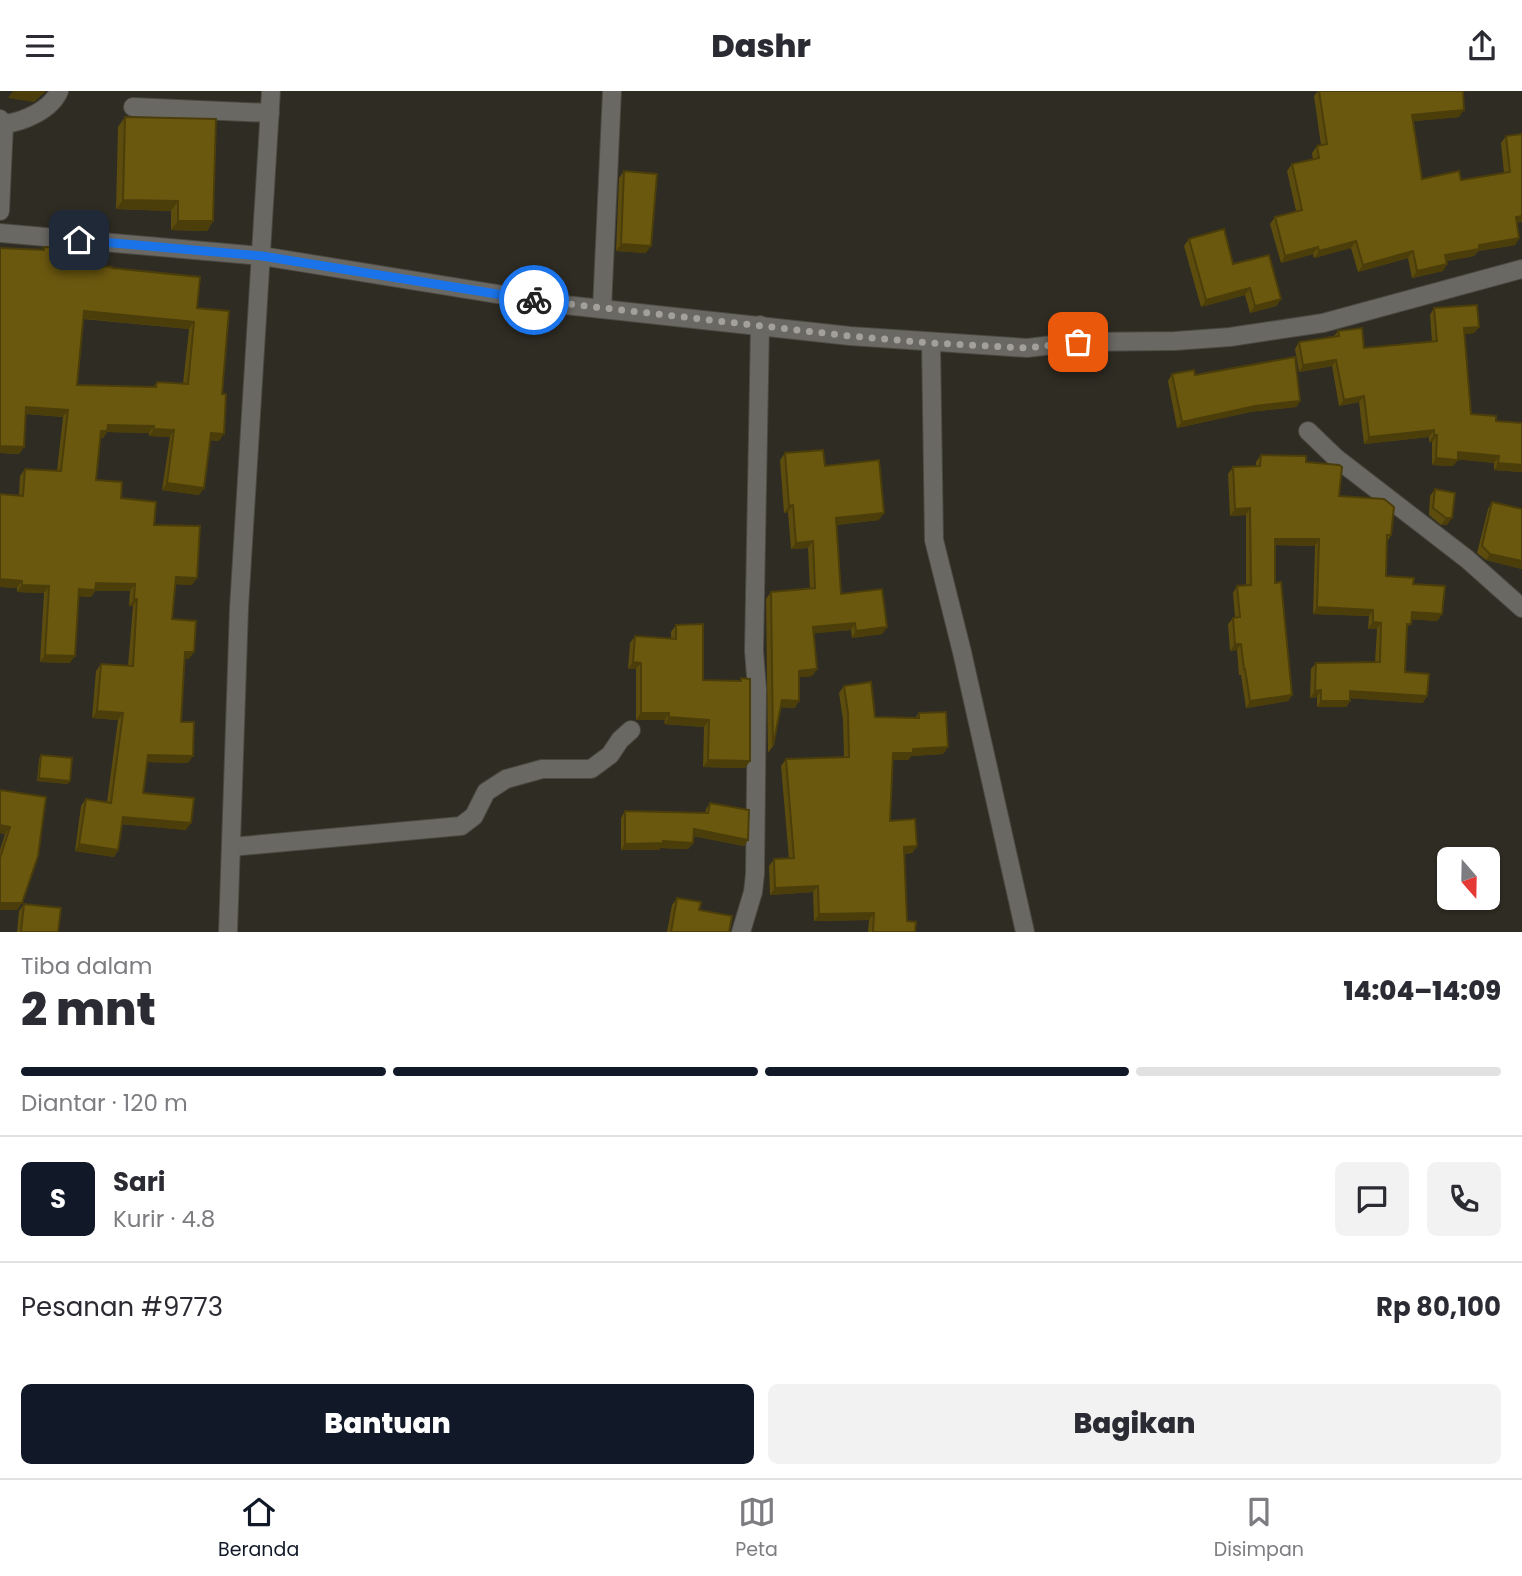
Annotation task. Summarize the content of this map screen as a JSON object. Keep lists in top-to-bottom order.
{
  "north": "bottom",
  "page": {
    "header": "Dashr",
    "heading": ["2 mnt", "Tiba dalam", "14:04–14:09"],
    "panel": [
      "Sari",
      "Kurir · 4.8",
      "Pesanan #9773",
      "Rp 80,100"
    ],
    "bar": "Diantar · 120 m",
    "round": "S",
    "buttons": ["Bantuan", "Bagikan"],
    "tabs": ["Beranda", "Peta", "Disimpan"]
  }
}
